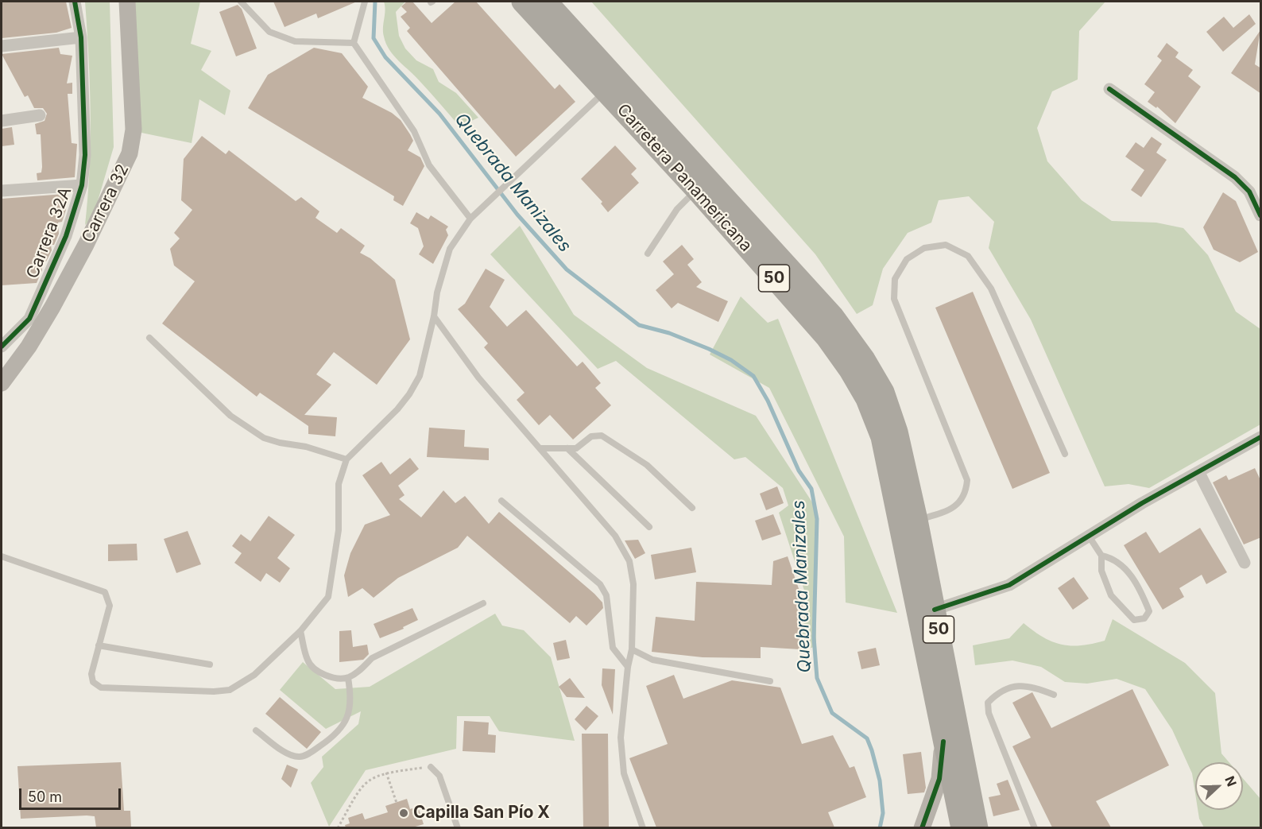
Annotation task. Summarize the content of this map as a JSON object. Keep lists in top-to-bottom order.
{
  "streets": {
    "highway": ["Carretera Panamericana", "50"],
    "main road": ["Carrera 32"],
    "street": ["Carrera 32A"]
  },
  "water": ["Quebrada Manizales"],
  "places": ["Capilla San Pío X"],
  "scale_bar": "50 m",
  "north": "right"
}
